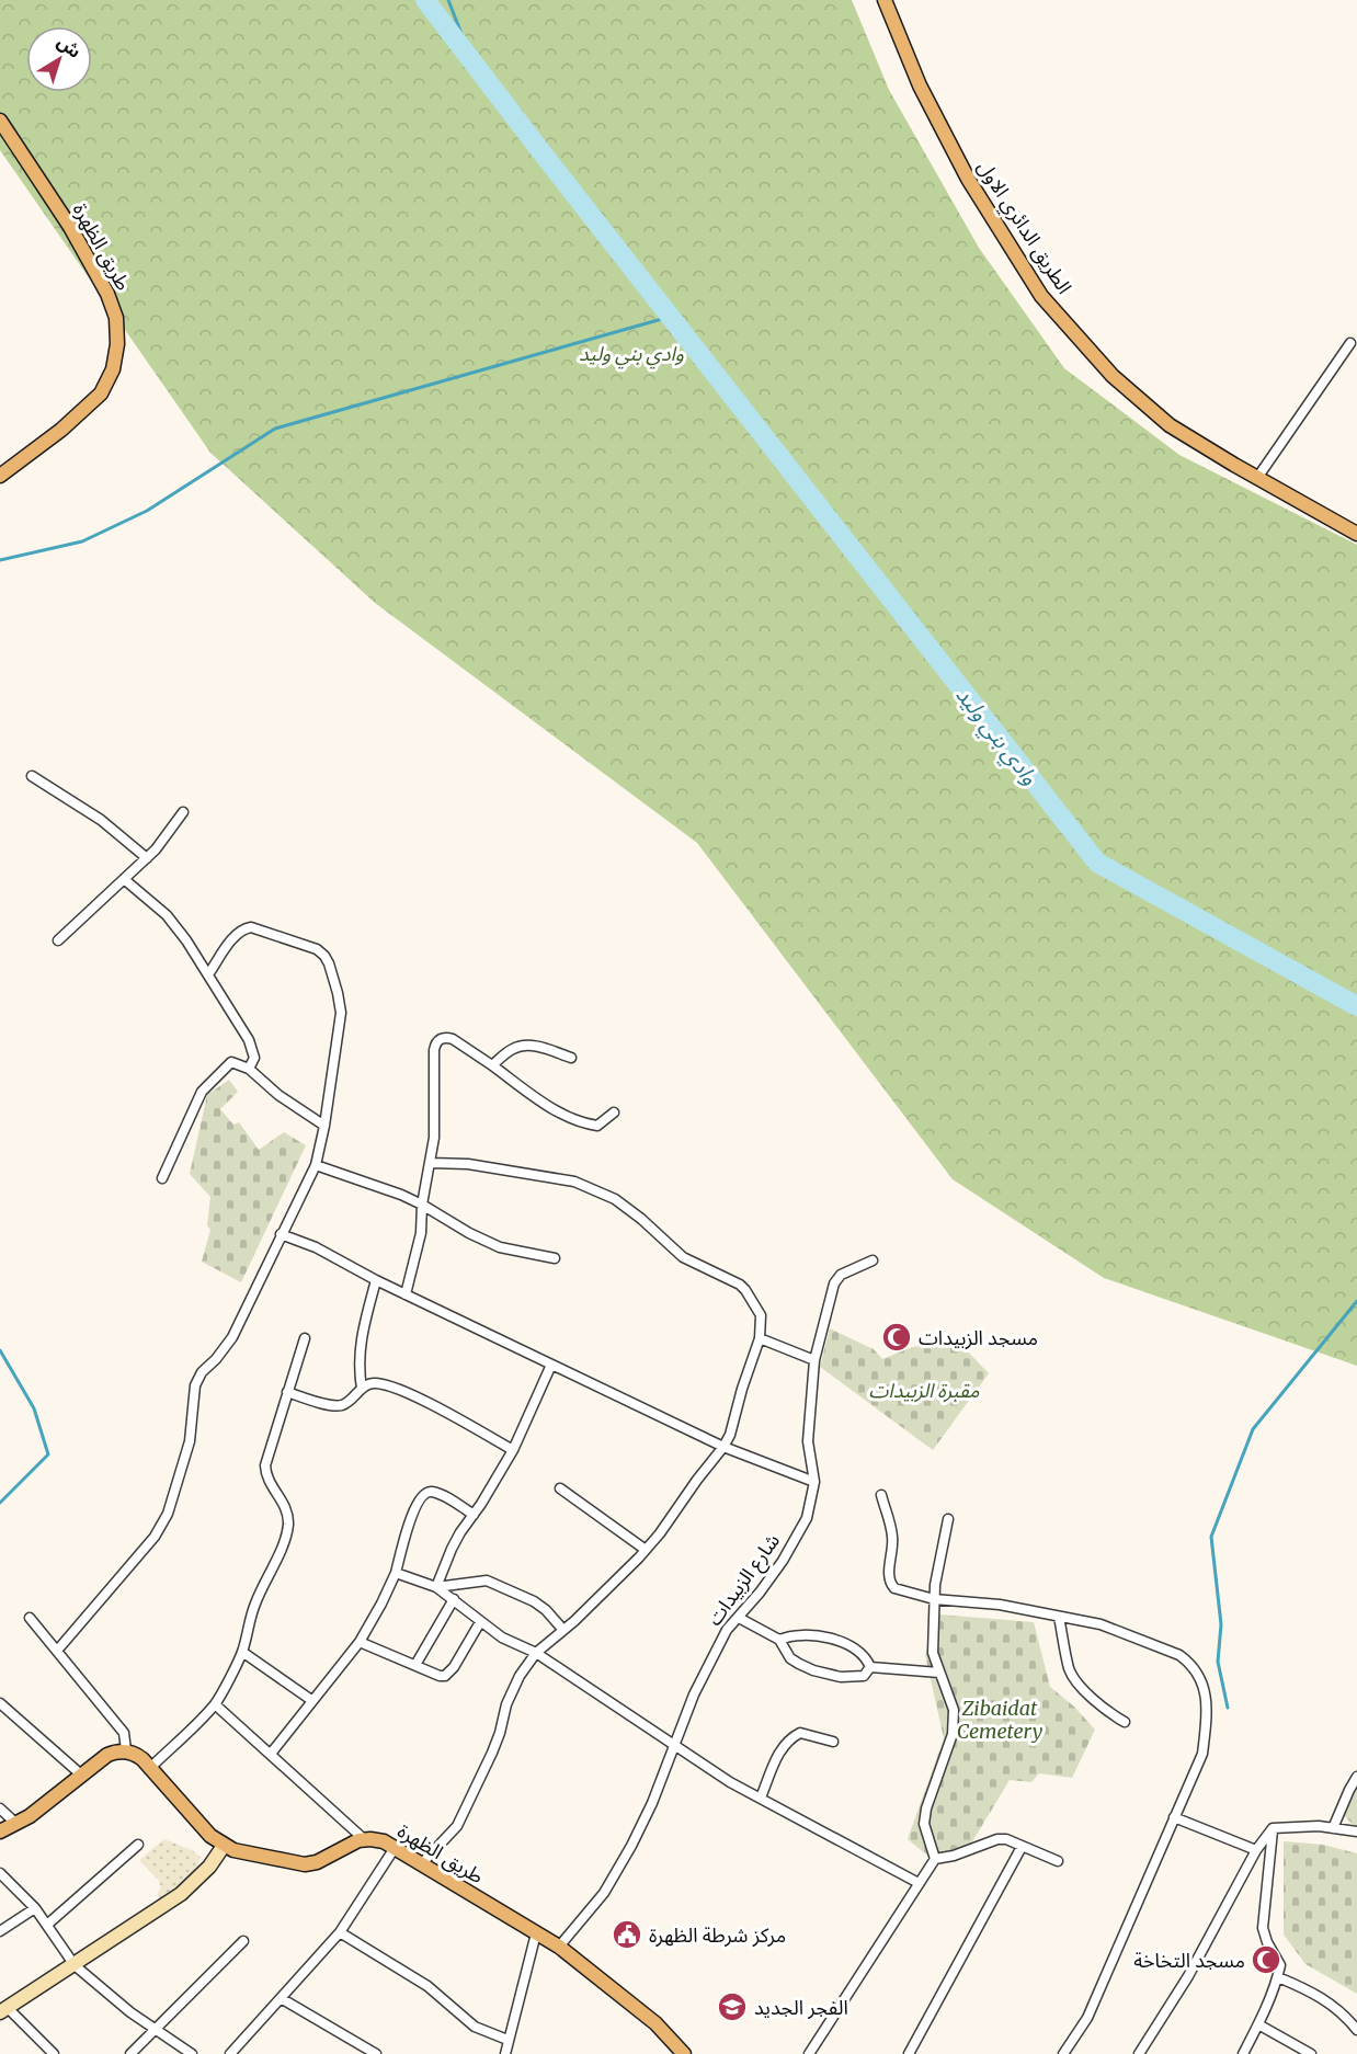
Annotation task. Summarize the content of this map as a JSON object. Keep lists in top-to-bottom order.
{
  "streets": {
    "main road": ["الطريق الدائري الاول", "طريق الظهرة"],
    "street": ["شارع الزبيدات"]
  },
  "crossings": [
    ["طريق الظهرة", "شارع الزبيدات"]
  ],
  "water": ["وادي بني وليد"],
  "parks": ["وادي بني وليد", "مقبرة الزبيدات", "Zibaidat Cemetery"],
  "places": {
    "mosque": ["مسجد الزبيدات", "مسجد التخاخة"],
    "public building": ["مركز شرطة الظهرة"],
    "school or university": ["الفجر الجديد"]
  },
  "north": "top right"
}
